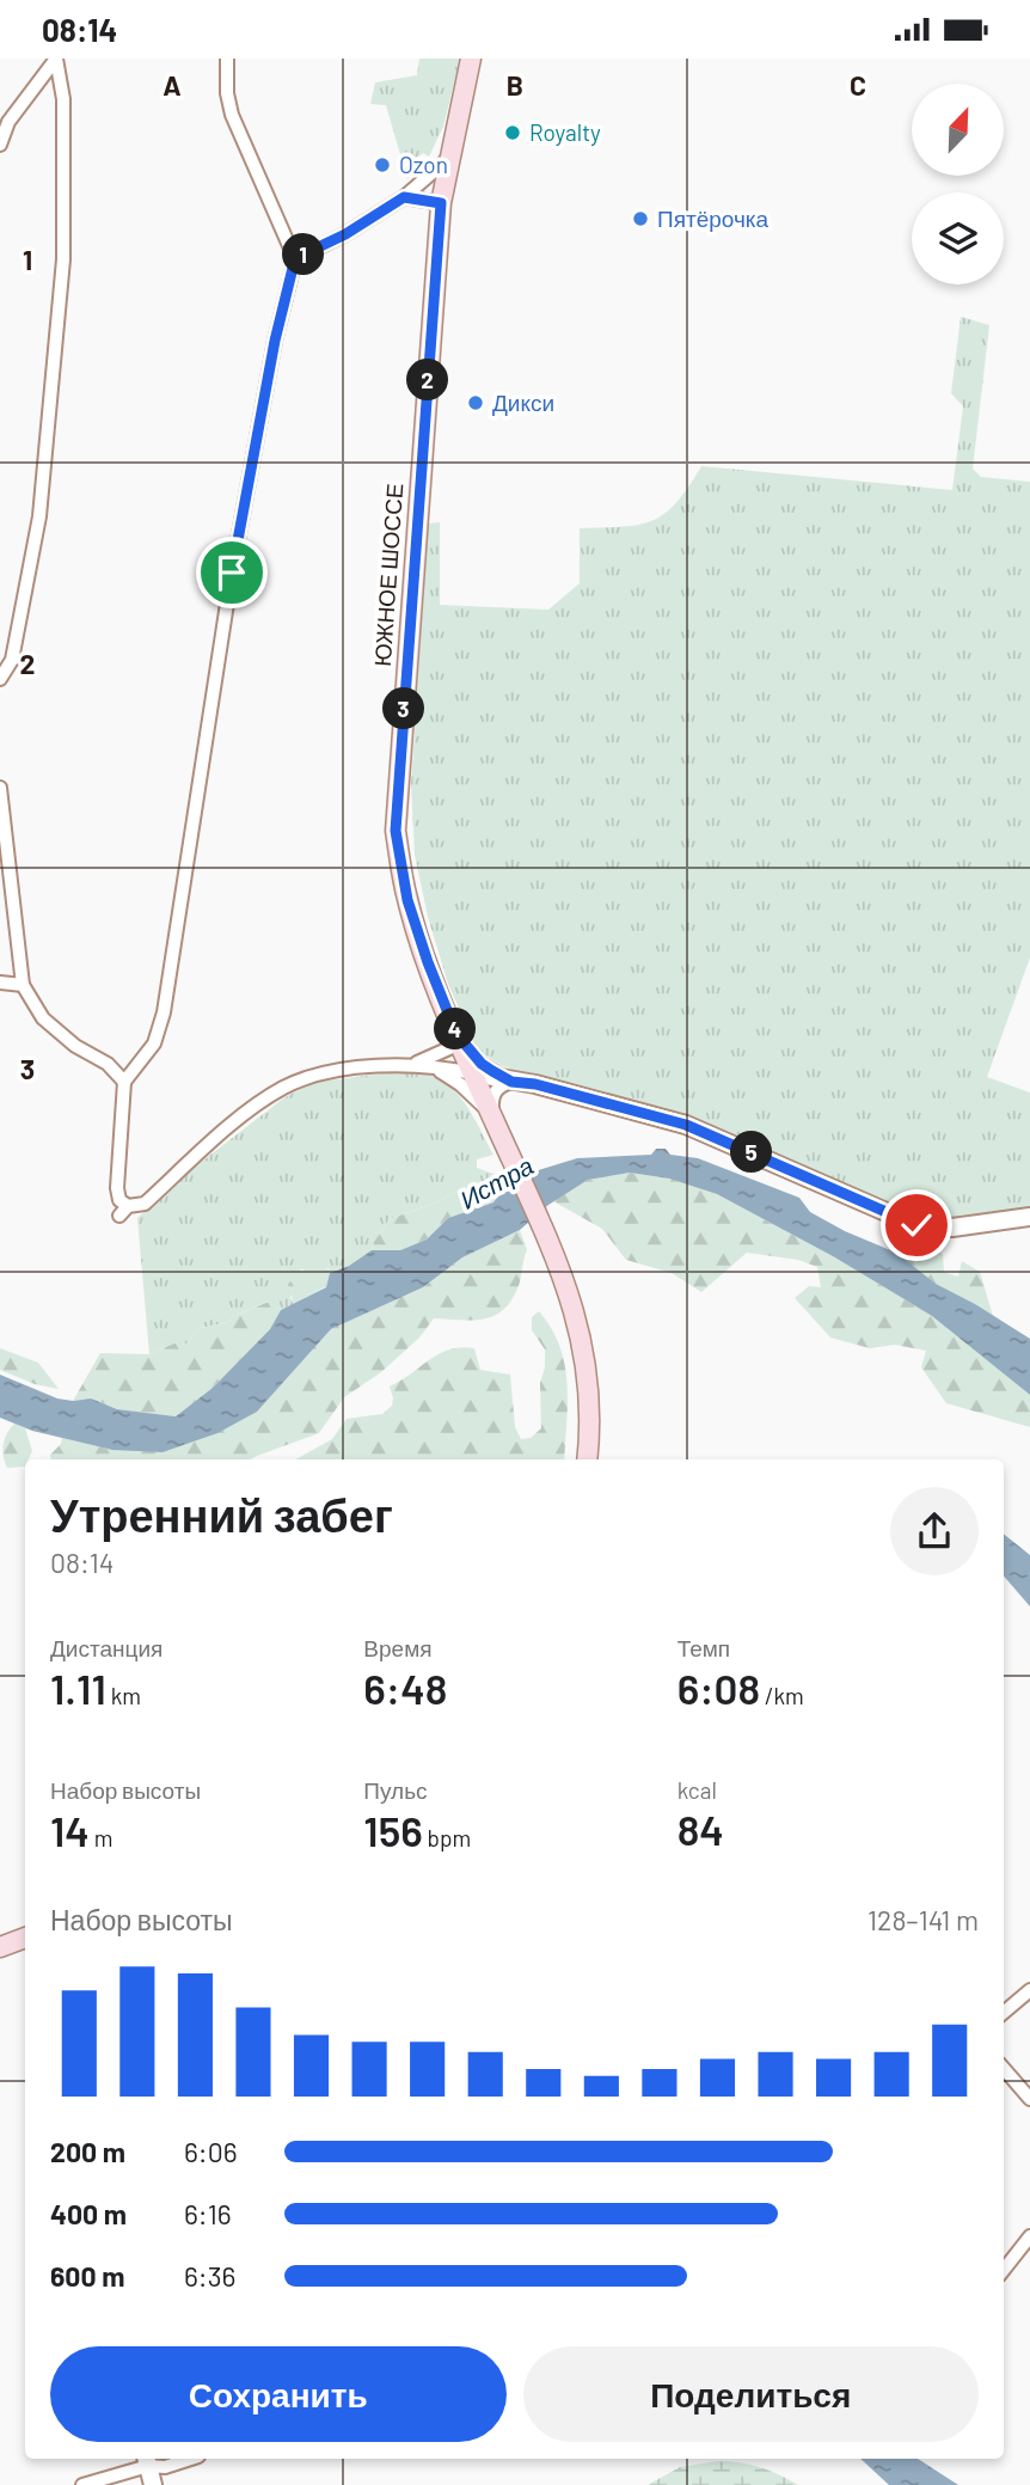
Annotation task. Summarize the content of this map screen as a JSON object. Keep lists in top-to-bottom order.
{
  "streets": {
    "main road": ["ЮЖНОЕ ШОССЕ"]
  },
  "water": ["Истра"],
  "places": [
    "Royalty",
    "Ozon",
    "Пятёрочка",
    "Дикси"
  ],
  "north": "top right",
  "page": {
    "status": "08:14",
    "pins": [
      "1",
      "2",
      "3",
      "4",
      "5"
    ],
    "heading": ["Утренний забег", "08:14"],
    "stats": [
      ["Дистанция", "1.11 km"],
      ["Время", "6:48"],
      ["Темп", "6:08 /km"],
      ["Набор высоты", "14 m"],
      ["Пульс", "156 bpm"],
      ["kcal", "84"]
    ],
    "chart": ["Набор высоты", "128–141 m"],
    "list": [
      {
        "name": "200 m",
        "note": "6:06"
      },
      {
        "name": "400 m",
        "note": "6:16"
      },
      {
        "name": "600 m",
        "note": "6:36"
      }
    ],
    "buttons": ["Сохранить", "Поделиться"]
  },
  "grid": {
    "columns": ["A", "B", "C"],
    "rows": ["1", "2", "3"]
  }
}
